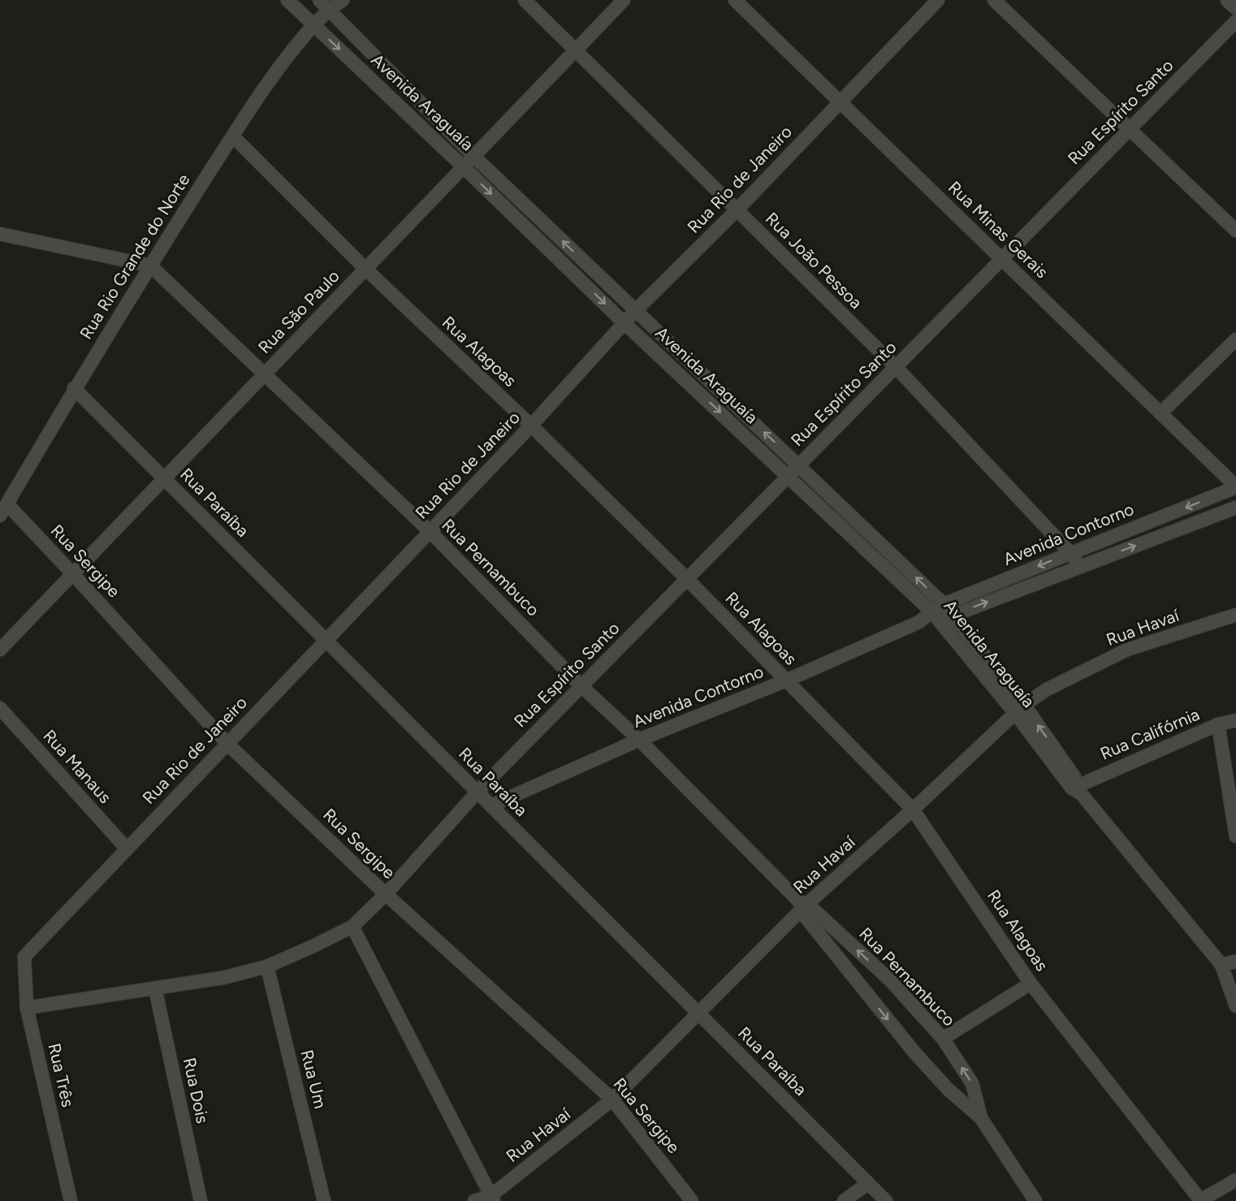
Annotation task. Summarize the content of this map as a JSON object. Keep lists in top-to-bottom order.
{
  "streets": {
    "street": [
      "Avenida Araguaía",
      "Rua Espírito Santo",
      "Rua Rio de Janeiro",
      "Rua Minas Gerais",
      "Rua Rio Grande do Norte",
      "Rua João Pessoa",
      "Rua São Paulo",
      "Rua Alagoas",
      "Rua Paraíba",
      "Avenida Contorno",
      "Rua Sergipe",
      "Rua Pernambuco",
      "Rua Havaí",
      "Rua Califórnia",
      "Rua Manaus",
      "Rua Três",
      "Rua Um",
      "Rua Dois"
    ]
  },
  "crossings": [
    ["Avenida Araguaía", "Rua Espírito Santo"],
    ["Avenida Araguaía", "Rua Rio de Janeiro"],
    ["Avenida Araguaía", "Rua Rio Grande do Norte"],
    ["Avenida Araguaía", "Rua São Paulo"],
    ["Avenida Araguaía", "Avenida Contorno"],
    ["Avenida Araguaía", "Rua Havaí"],
    ["Avenida Araguaía", "Rua Califórnia"],
    ["Rua Espírito Santo", "Rua Minas Gerais"],
    ["Rua Espírito Santo", "Rua João Pessoa"],
    ["Rua Espírito Santo", "Rua Alagoas"],
    ["Rua Espírito Santo", "Rua Paraíba"],
    ["Rua Espírito Santo", "Rua Sergipe"],
    ["Rua Espírito Santo", "Rua Pernambuco"],
    ["Rua Espírito Santo", "Rua Três"],
    ["Rua Espírito Santo", "Rua Um"],
    ["Rua Espírito Santo", "Rua Dois"],
    ["Rua Rio de Janeiro", "Rua Minas Gerais"],
    ["Rua Rio de Janeiro", "Rua João Pessoa"],
    ["Rua Rio de Janeiro", "Rua Alagoas"],
    ["Rua Rio de Janeiro", "Rua Paraíba"],
    ["Rua Rio de Janeiro", "Rua Sergipe"],
    ["Rua Rio de Janeiro", "Rua Pernambuco"],
    ["Rua Rio de Janeiro", "Rua Manaus"],
    ["Rua Rio de Janeiro", "Rua Três"],
    ["Rua Minas Gerais", "Avenida Contorno"],
    ["Rua Rio Grande do Norte", "Rua Alagoas"],
    ["Rua Rio Grande do Norte", "Rua Paraíba"],
    ["Rua Rio Grande do Norte", "Rua Sergipe"],
    ["Rua Rio Grande do Norte", "Rua Pernambuco"],
    ["Rua João Pessoa", "Rua São Paulo"],
    ["Rua João Pessoa", "Avenida Contorno"],
    ["Rua São Paulo", "Rua Alagoas"],
    ["Rua São Paulo", "Rua Paraíba"],
    ["Rua São Paulo", "Rua Sergipe"],
    ["Rua São Paulo", "Rua Pernambuco"],
    ["Rua Alagoas", "Avenida Contorno"],
    ["Rua Alagoas", "Rua Havaí"],
    ["Rua Paraíba", "Avenida Contorno"],
    ["Rua Paraíba", "Rua Havaí"],
    ["Avenida Contorno", "Rua Pernambuco"],
    ["Rua Sergipe", "Rua Havaí"],
    ["Rua Pernambuco", "Rua Havaí"]
  ]
}
